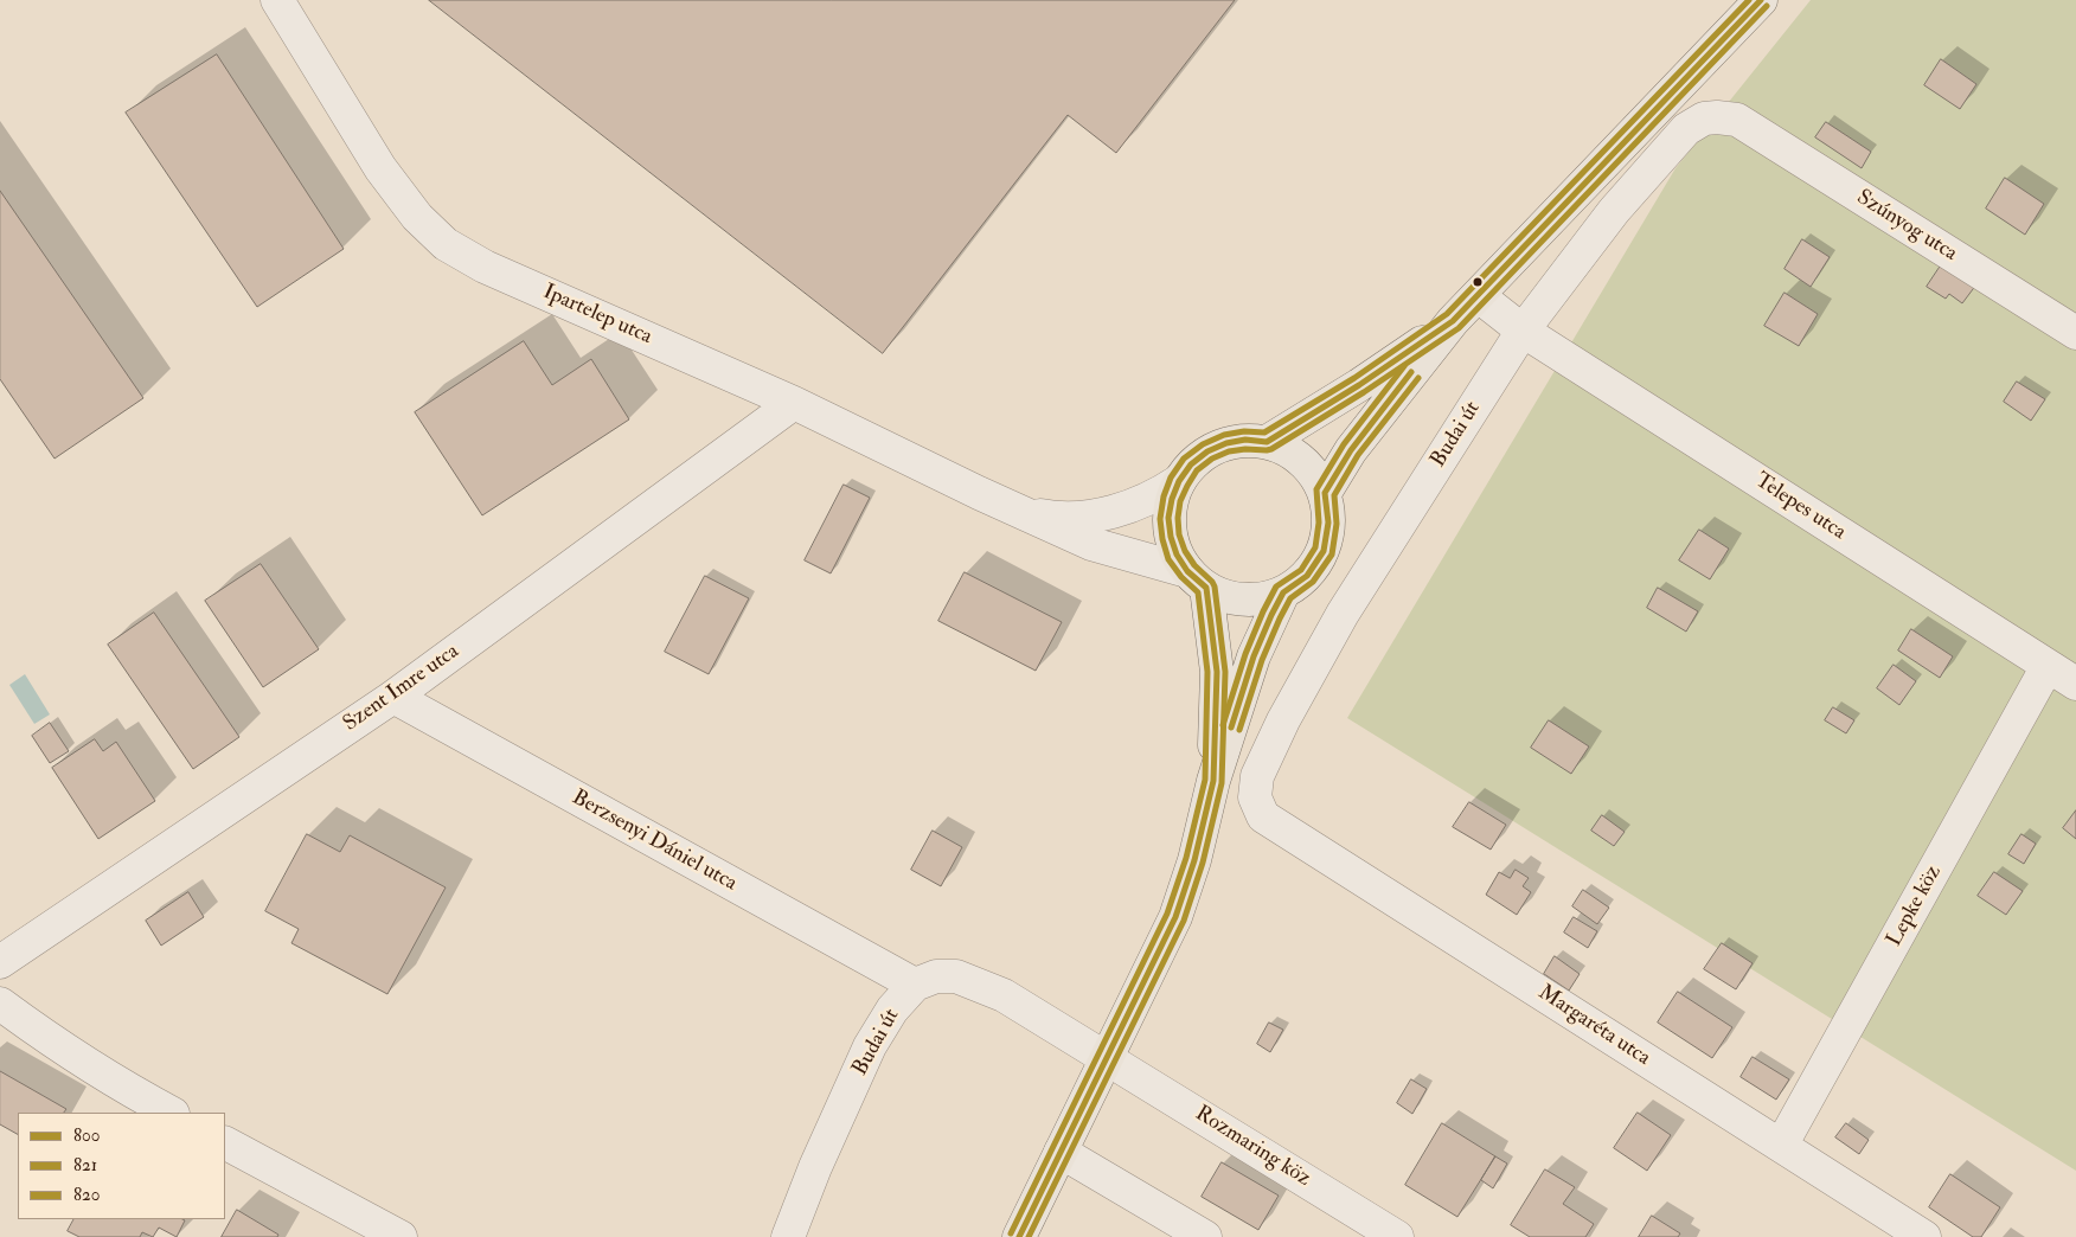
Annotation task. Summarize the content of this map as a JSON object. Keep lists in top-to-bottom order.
{
  "streets": {
    "street": [
      "Szúnyog utca",
      "Ipartelep utca",
      "Budai út",
      "Telepes utca",
      "Szent Imre utca",
      "Berzsenyi Dániel utca",
      "Lepke köz",
      "Margaréta utca",
      "Rozmaring köz"
    ]
  },
  "crossings": [
    ["Szúnyog utca", "Budai út"],
    ["Ipartelep utca", "Szent Imre utca"],
    ["Budai út", "Telepes utca"],
    ["Budai út", "Berzsenyi Dániel utca"],
    ["Budai út", "Margaréta utca"],
    ["Budai út", "Rozmaring köz"],
    ["Telepes utca", "Lepke köz"],
    ["Szent Imre utca", "Berzsenyi Dániel utca"],
    ["Lepke köz", "Margaréta utca"]
  ],
  "lines": ["transit line 800", "transit line 820", "transit line 821"],
  "legend": ["800", "821", "820"]
}
